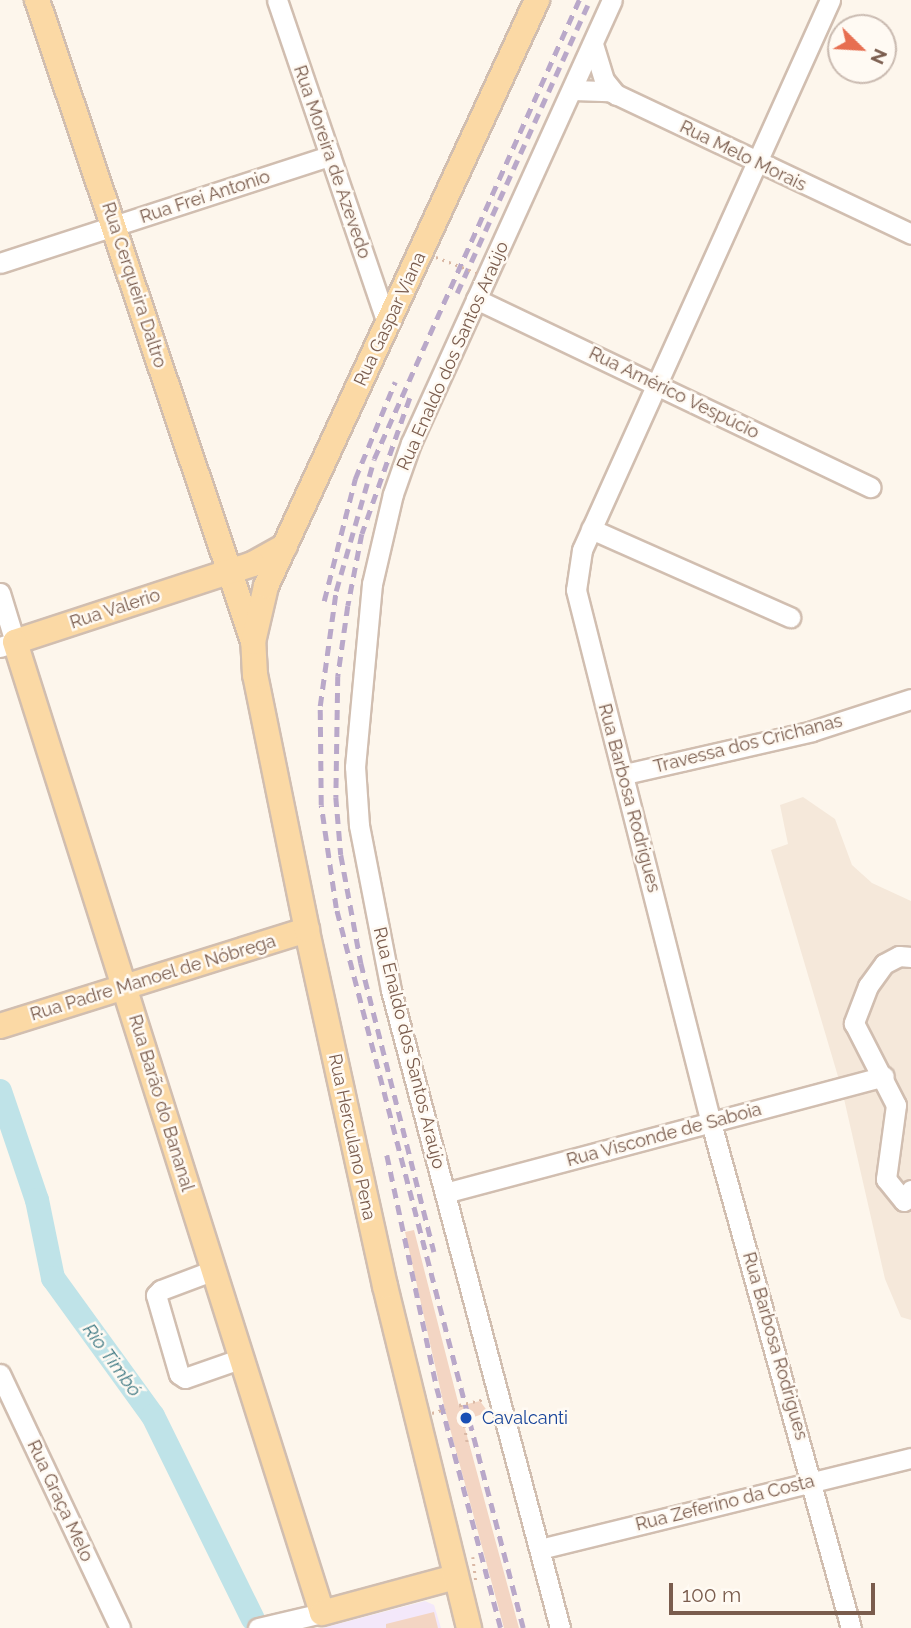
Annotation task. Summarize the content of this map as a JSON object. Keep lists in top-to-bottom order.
{
  "streets": {
    "main road": [
      "Rua Cerqueira Daltro",
      "Rua Gaspar Viana",
      "Rua Valerio",
      "Rua Padre Manoel de Nóbrega",
      "Rua Barão do Bananal",
      "Rua Herculano Pena"
    ],
    "street": [
      "Rua Melo Morais",
      "Rua Moreira de Azevedo",
      "Rua Frei Antonio",
      "Rua Enaldo dos Santos Araújo",
      "Rua Américo Vespúcio",
      "Travessa dos Crichanas",
      "Rua Barbosa Rodrigues",
      "Rua Visconde de Saboia",
      "Rua Graça Melo",
      "Rua Zeferino da Costa"
    ]
  },
  "crossings": [
    ["Rua Melo Morais", "Rua Enaldo dos Santos Araújo"],
    ["Rua Melo Morais", "Rua Barbosa Rodrigues"],
    ["Rua Moreira de Azevedo", "Rua Frei Antonio"],
    ["Rua Moreira de Azevedo", "Rua Gaspar Viana"],
    ["Rua Frei Antonio", "Rua Cerqueira Daltro"],
    ["Rua Cerqueira Daltro", "Rua Gaspar Viana"],
    ["Rua Cerqueira Daltro", "Rua Valerio"],
    ["Rua Cerqueira Daltro", "Rua Herculano Pena"],
    ["Rua Gaspar Viana", "Rua Herculano Pena"],
    ["Rua Enaldo dos Santos Araújo", "Rua Américo Vespúcio"],
    ["Rua Enaldo dos Santos Araújo", "Rua Visconde de Saboia"],
    ["Rua Enaldo dos Santos Araújo", "Rua Zeferino da Costa"],
    ["Rua Américo Vespúcio", "Rua Barbosa Rodrigues"],
    ["Rua Valerio", "Rua Barão do Bananal"],
    ["Travessa dos Crichanas", "Rua Barbosa Rodrigues"],
    ["Rua Barbosa Rodrigues", "Rua Visconde de Saboia"],
    ["Rua Barbosa Rodrigues", "Rua Zeferino da Costa"],
    ["Rua Padre Manoel de Nóbrega", "Rua Barão do Bananal"],
    ["Rua Padre Manoel de Nóbrega", "Rua Herculano Pena"]
  ],
  "water": ["Rio Timbó"],
  "places": ["Cavalcanti"],
  "scale_bar": "100 m",
  "north": "bottom right"
}
